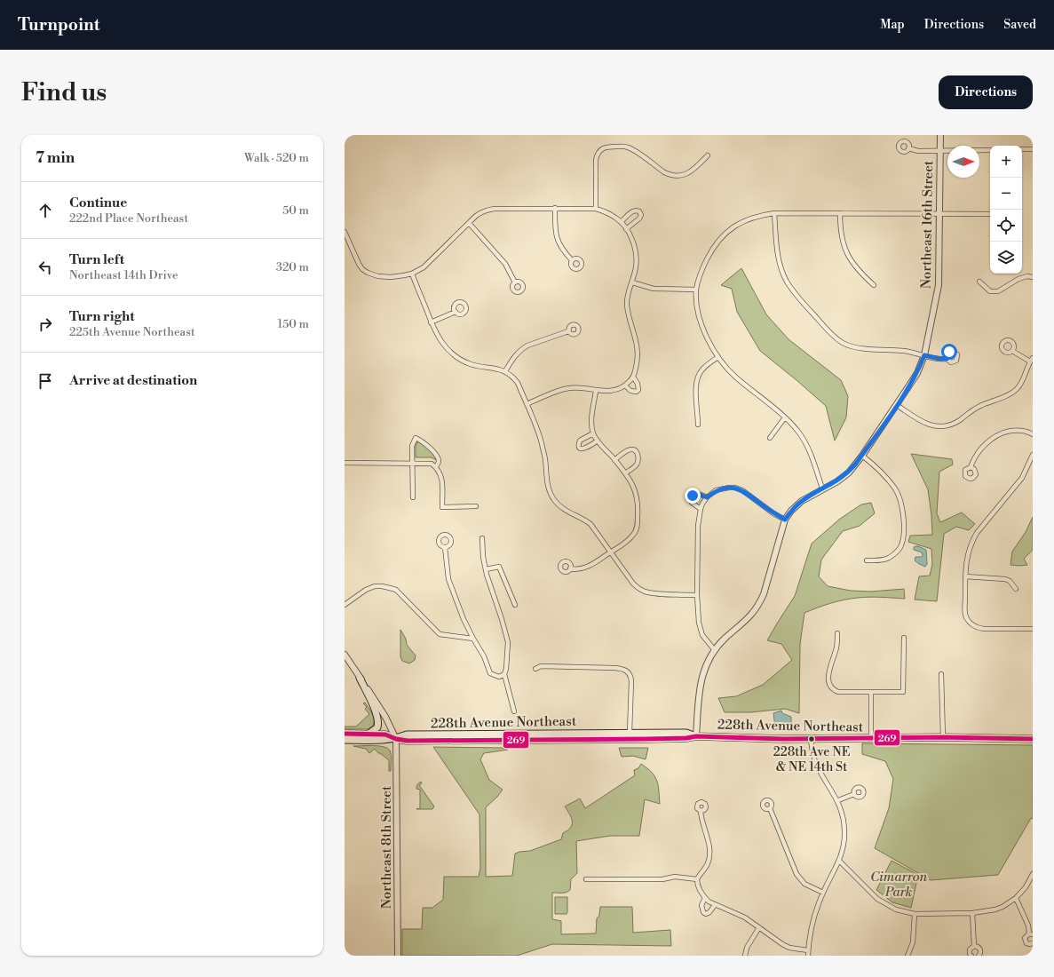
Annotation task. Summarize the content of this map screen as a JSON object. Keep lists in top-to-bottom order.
{
  "streets": {
    "main road": ["228th Avenue Northeast"],
    "street": ["Northeast 16th Street", "Northeast 8th Street"]
  },
  "crossings": [
    ["228th Avenue Northeast", "Northeast 8th Street"]
  ],
  "parks": ["Cimarron Park"],
  "places": ["228th Ave NE & NE 14th St"],
  "lines": ["transit line 269"],
  "north": "right",
  "page": {
    "header": "Turnpoint",
    "nav": ["Map", "Directions", "Saved"],
    "buttons": "Directions",
    "title": "Find us",
    "heading": ["7 min", "Walk · 520 m"],
    "map_buttons": ["+", "−"],
    "list": [
      ["Continue", "222nd Place Northeast", "50 m"],
      ["Turn left", "Northeast 14th Drive", "320 m"],
      ["Turn right", "225th Avenue Northeast", "150 m"],
      "Arrive at destination"
    ]
  }
}
